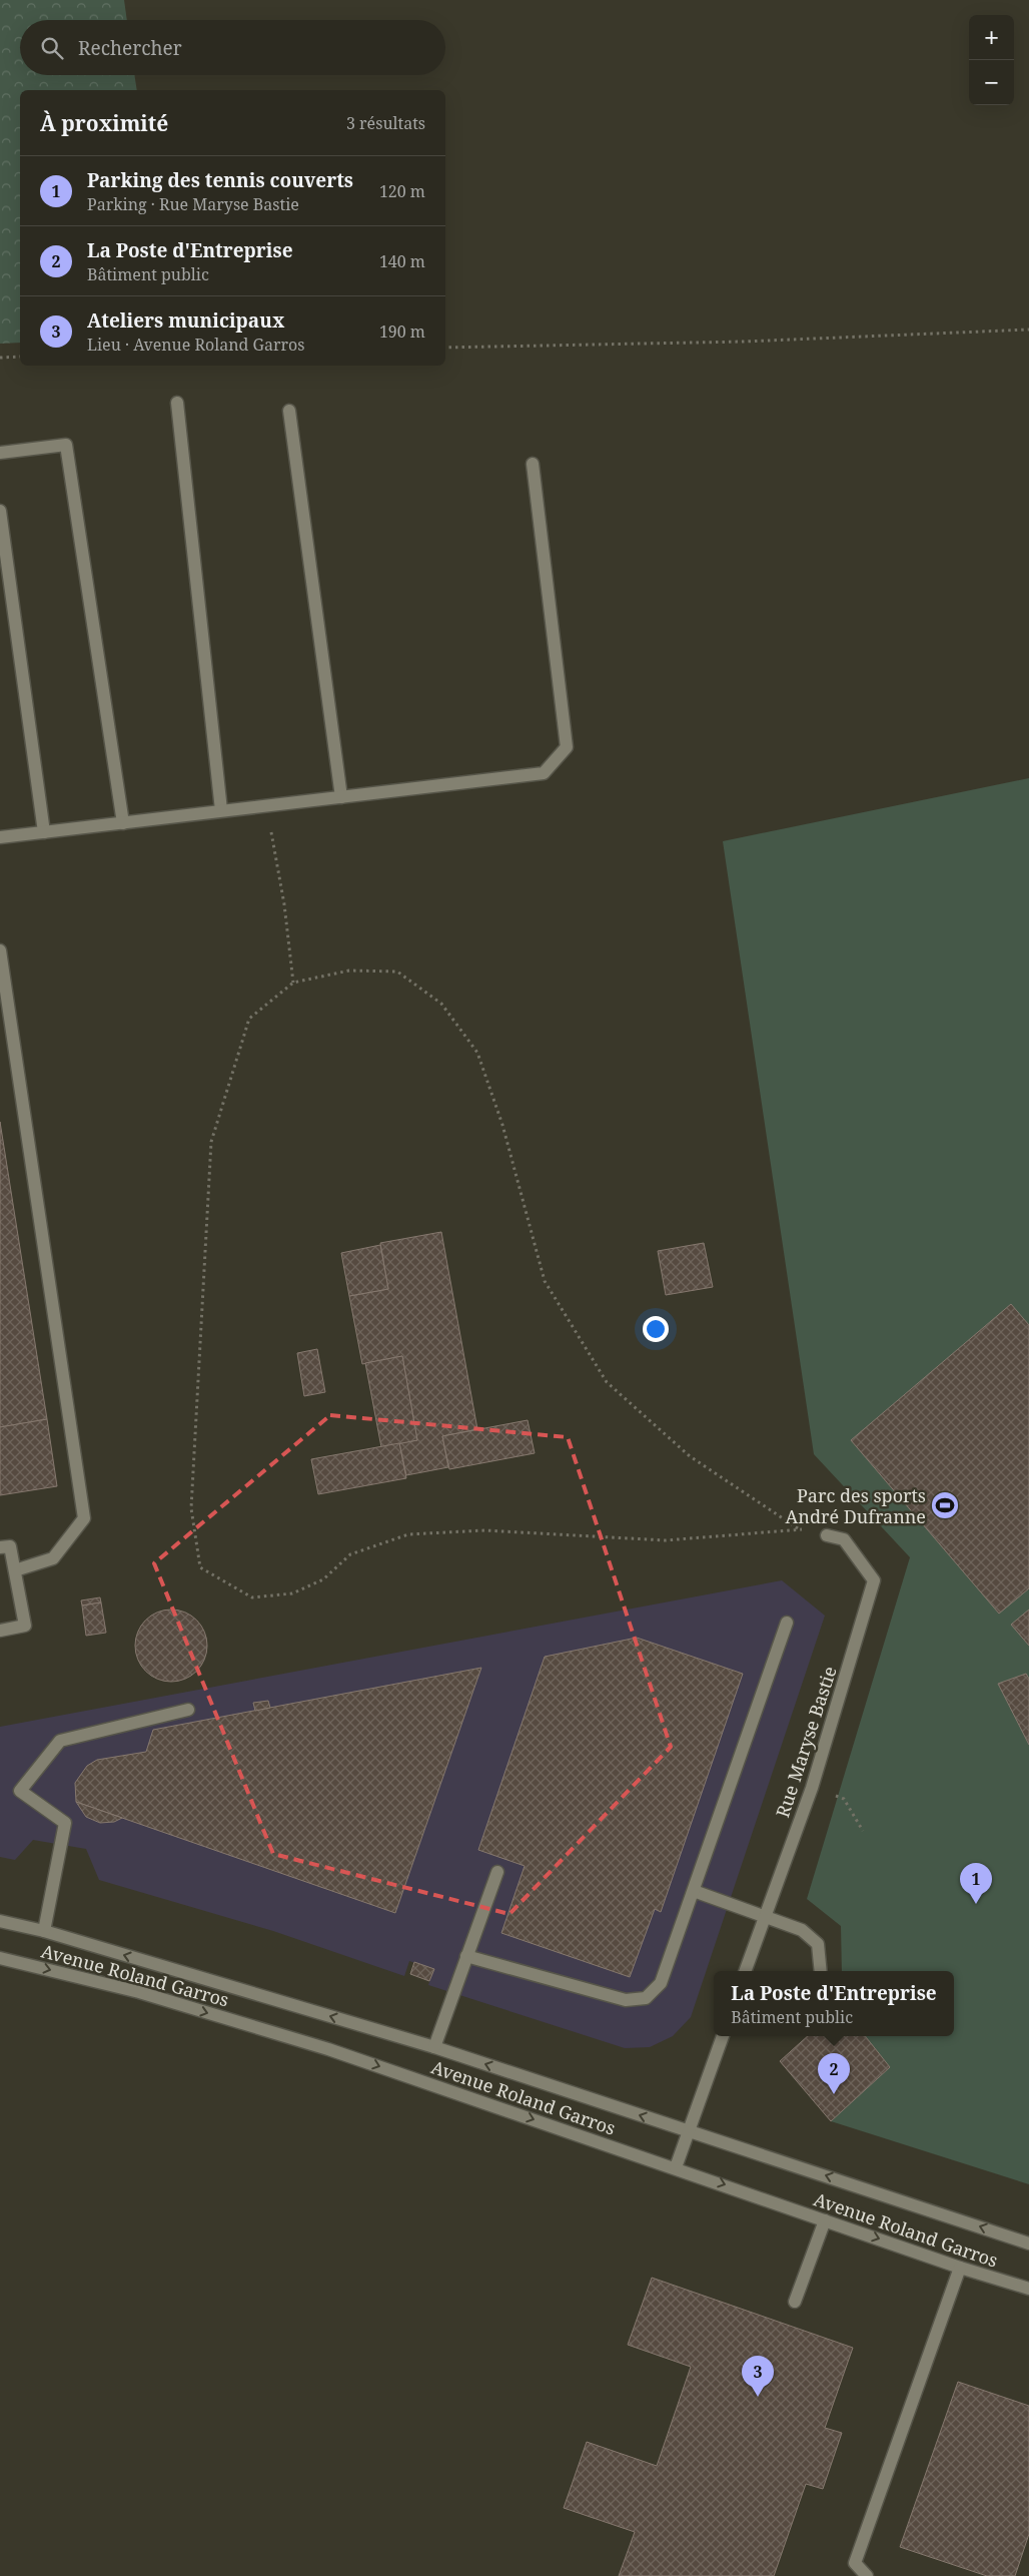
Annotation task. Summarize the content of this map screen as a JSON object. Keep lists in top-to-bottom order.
{
  "streets": {
    "street": ["Rue Maryse Bastie", "Avenue Roland Garros"]
  },
  "places": {
    "sports": ["Parc des sports André Dufranne"]
  },
  "page": {
    "map_buttons": ["+", "−"],
    "search": "Rechercher",
    "heading": ["À proximité", "3 résultats"],
    "list": [
      {
        "mark": "1",
        "name": "Parking des tennis couverts",
        "note": "Parking · Rue Maryse Bastie",
        "value": "120 m"
      },
      {
        "mark": "2",
        "name": "La Poste d'Entreprise",
        "note": "Bâtiment public",
        "value": "140 m"
      },
      {
        "mark": "3",
        "name": "Ateliers municipaux",
        "note": "Lieu · Avenue Roland Garros",
        "value": "190 m"
      }
    ],
    "pins": ["1", "2", "3"],
    "popup": ["La Poste d'Entreprise", "Bâtiment public"]
  }
}
